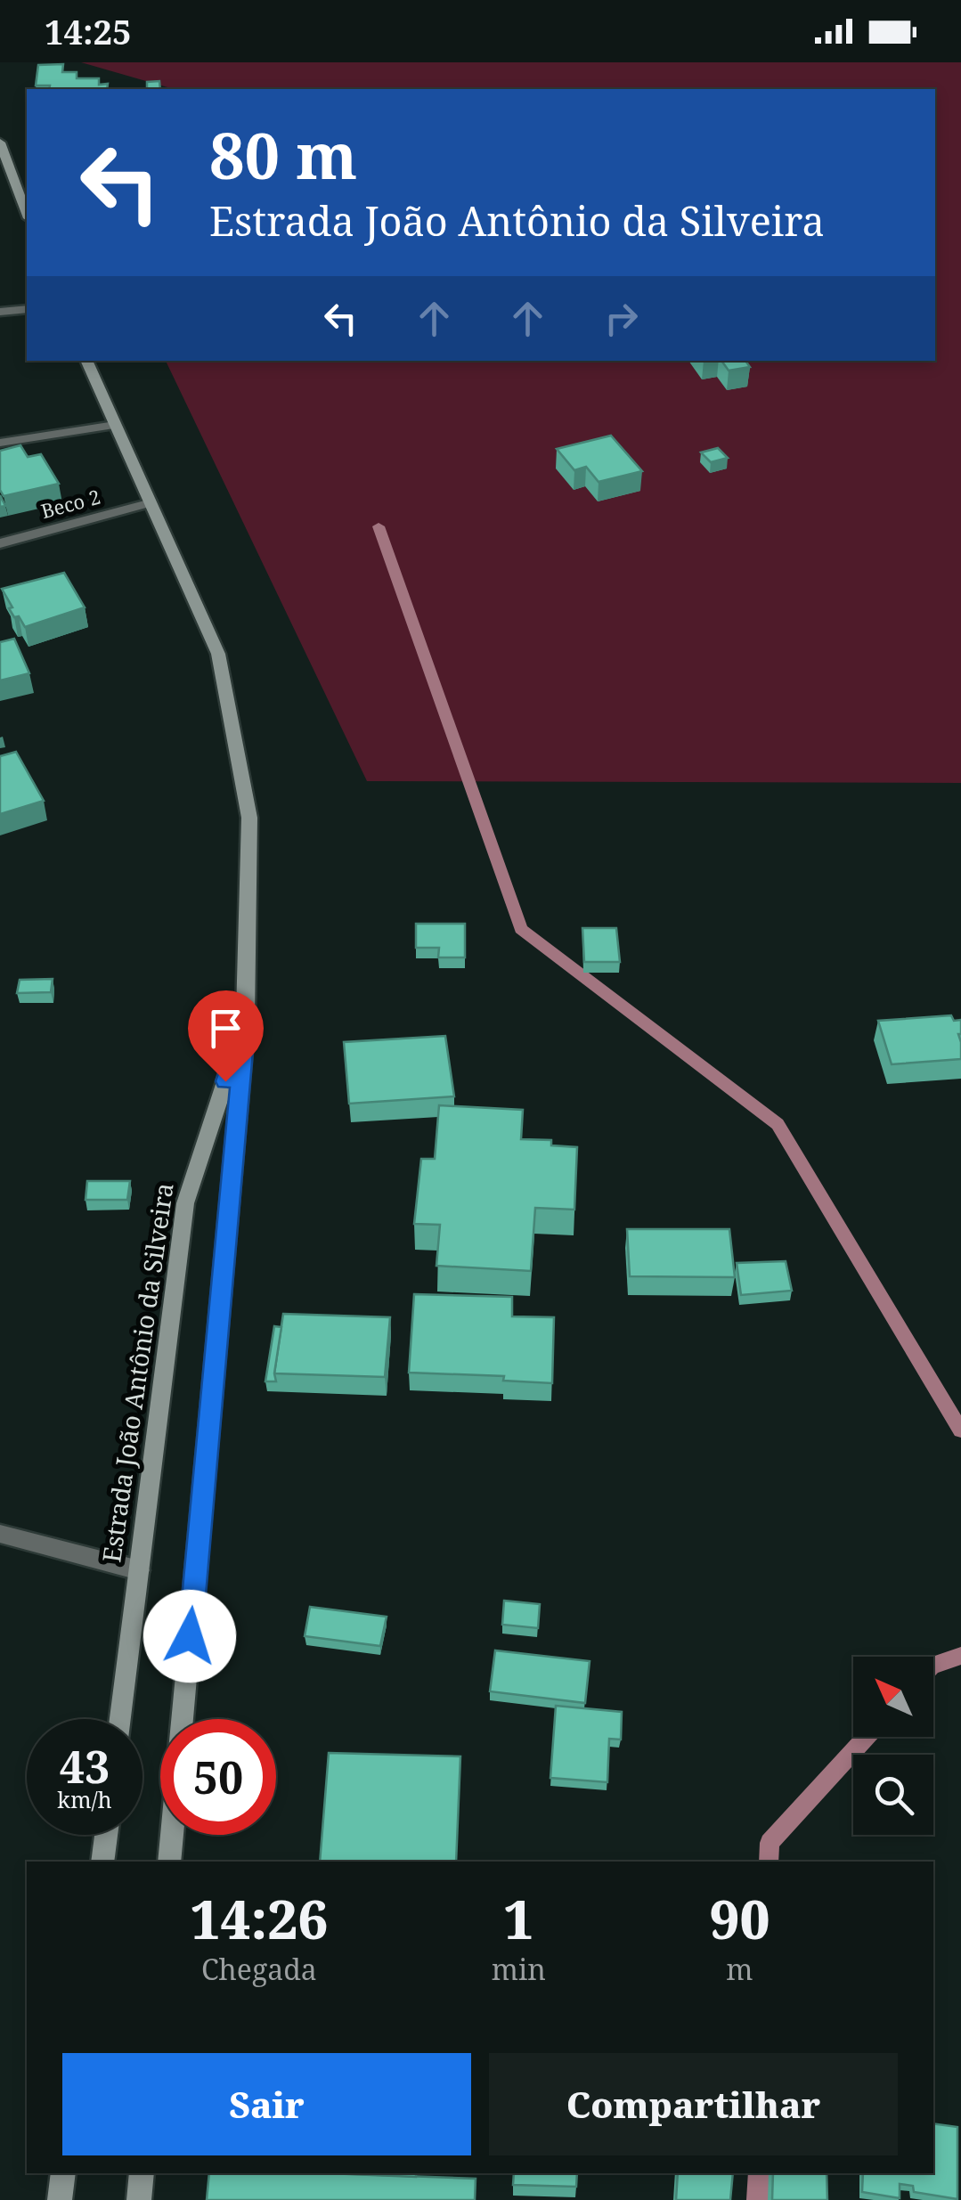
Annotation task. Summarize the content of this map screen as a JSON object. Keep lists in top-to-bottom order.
{
  "streets": {
    "main road": ["Estrada João Antônio da Silveira"],
    "street": ["Beco 2"]
  },
  "crossings": [
    ["Beco 2", "Estrada João Antônio da Silveira"]
  ],
  "north": "top left",
  "page": {
    "status": "14:25",
    "turn": ["80 m", "Estrada João Antônio da Silveira"],
    "speed": "43 km/h",
    "limit": "50",
    "eta": [
      "14:26",
      "Chegada",
      "1",
      "min",
      "90",
      "m"
    ],
    "buttons": ["Sair", "Compartilhar"]
  }
}
